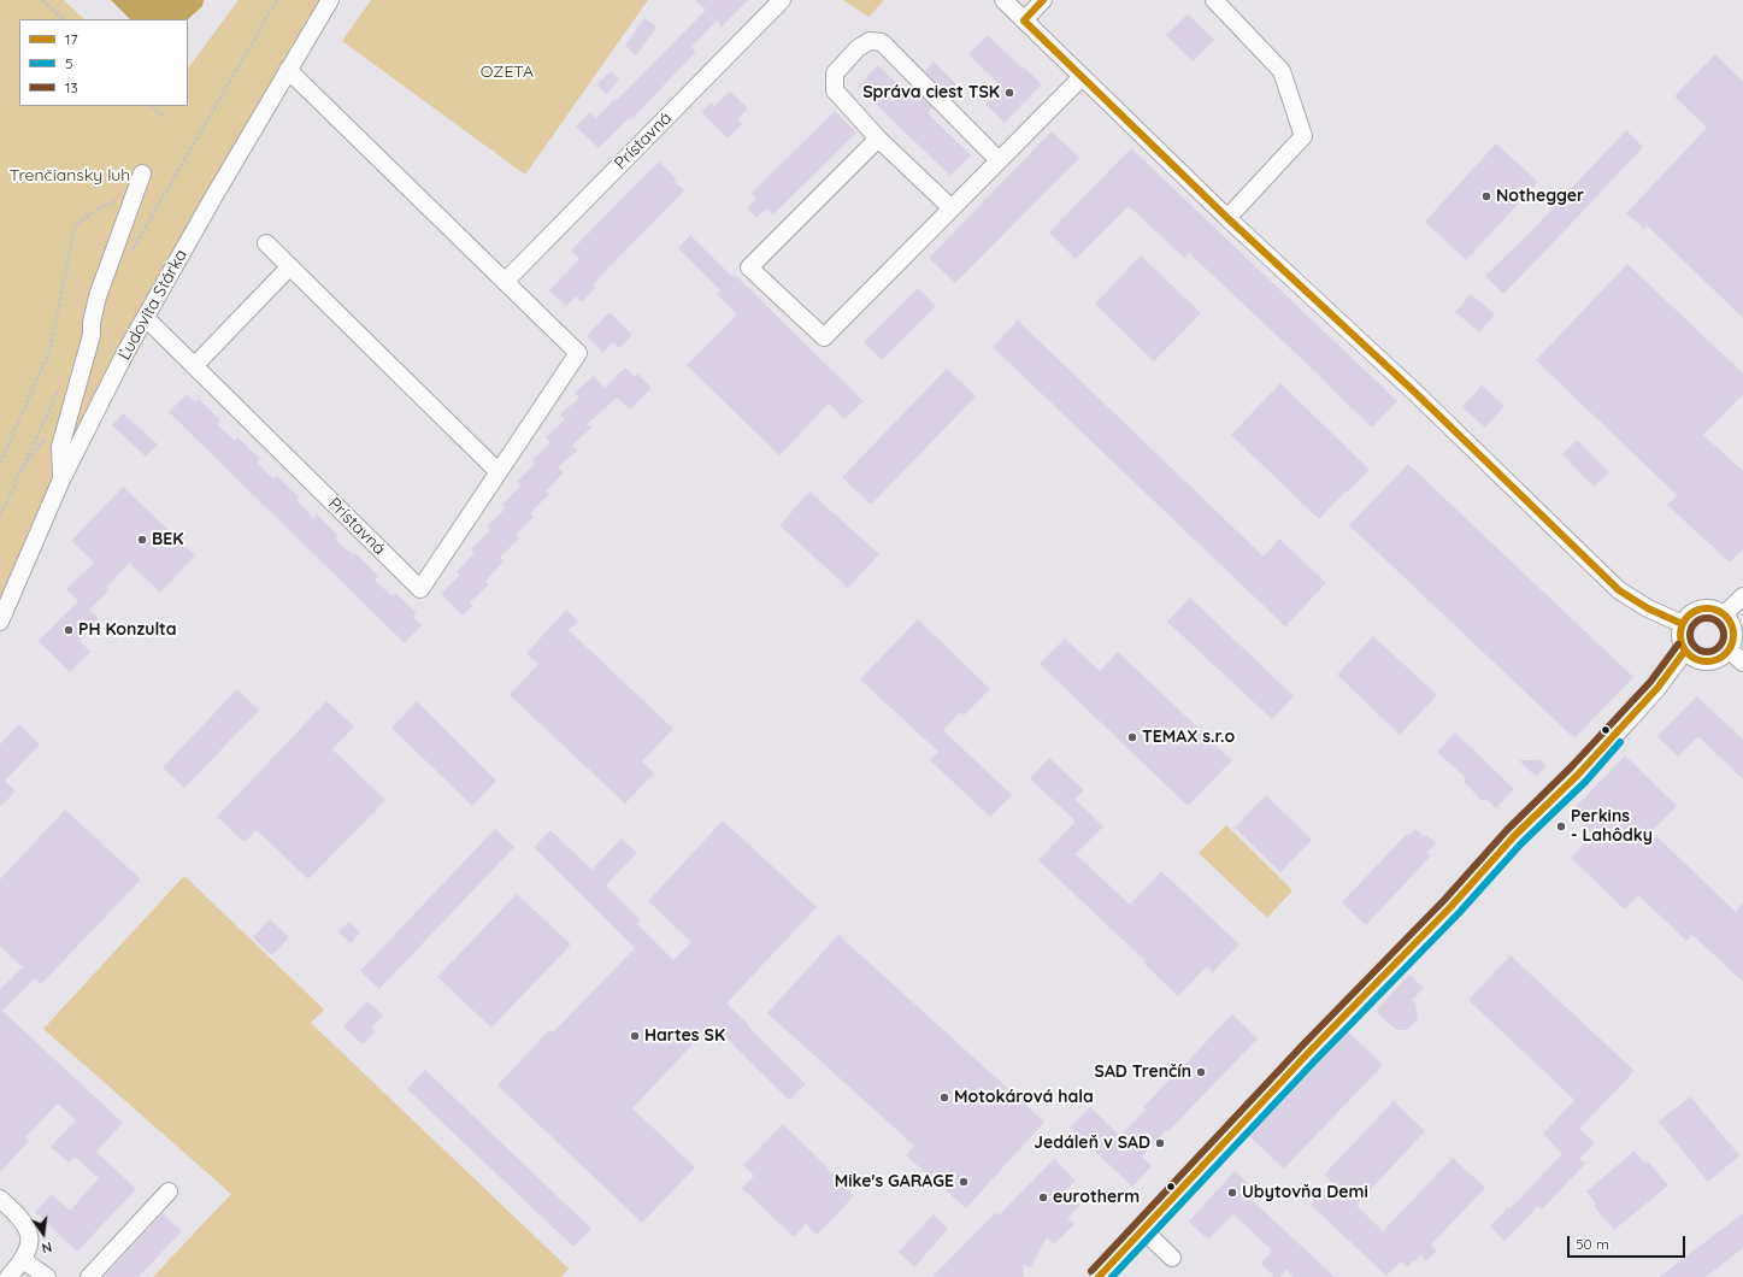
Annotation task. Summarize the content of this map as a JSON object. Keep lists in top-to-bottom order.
{
  "streets": {
    "street": ["Prístavná", "Ľudovíta Stárka"]
  },
  "crossings": [
    ["Prístavná", "Ľudovíta Stárka"]
  ],
  "parks": ["OZETA", "Trenčiansky luh"],
  "places": [
    "Správa ciest TSK",
    "Nothegger",
    "BEK",
    "PH Konzulta",
    "TEMAX s.r.o",
    "Perkins - Lahôdky",
    "Hartes SK",
    "SAD Trenčín",
    "Motokárová hala",
    "Jedáleň v SAD",
    "Mike's GARAGE",
    "Ubytovňa Demi",
    "eurotherm"
  ],
  "lines": ["transit line 17", "transit line 13", "transit line 5"],
  "legend": ["17", "5", "13"],
  "scale_bar": "50 m",
  "north": "bottom"
}
